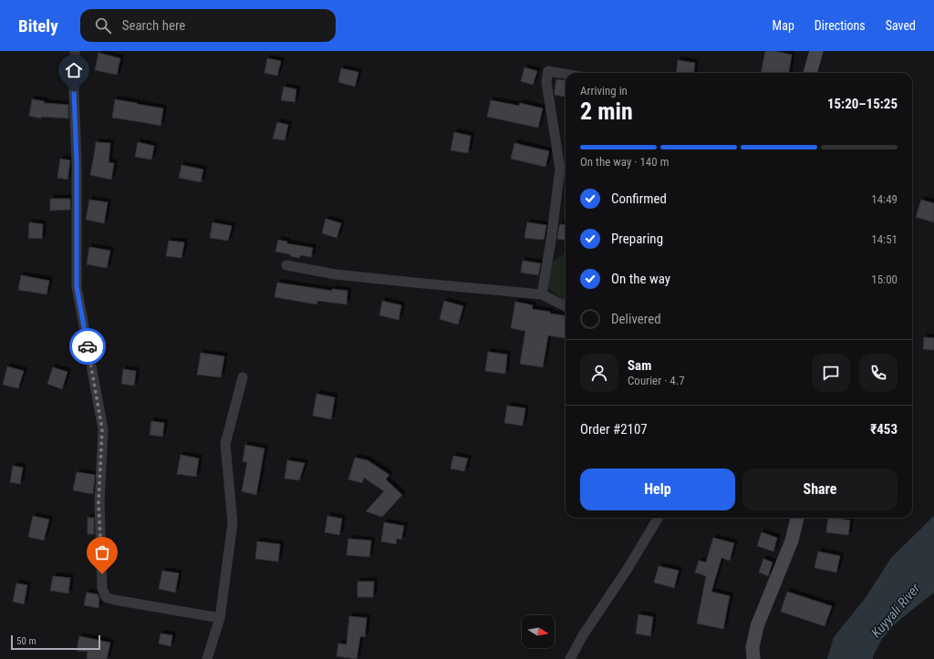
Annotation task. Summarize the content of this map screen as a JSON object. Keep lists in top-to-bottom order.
{
  "water": ["Kuyyali River"],
  "scale_bar": "50 m",
  "north": "right",
  "page": {
    "header": "Bitely",
    "search": "Search here",
    "nav": ["Map", "Directions", "Saved"],
    "heading": ["2 min", "Arriving in", "15:20–15:25"],
    "panel": [
      "Sam",
      "Courier · 4.7",
      "Order #2107",
      "₹453"
    ],
    "bar": "On the way · 140 m",
    "list": [
      ["Confirmed", "14:49"],
      ["Preparing", "14:51"],
      ["On the way", "15:00"],
      "Delivered"
    ],
    "buttons": ["Help", "Share"],
    "scale": "50 m"
  }
}
